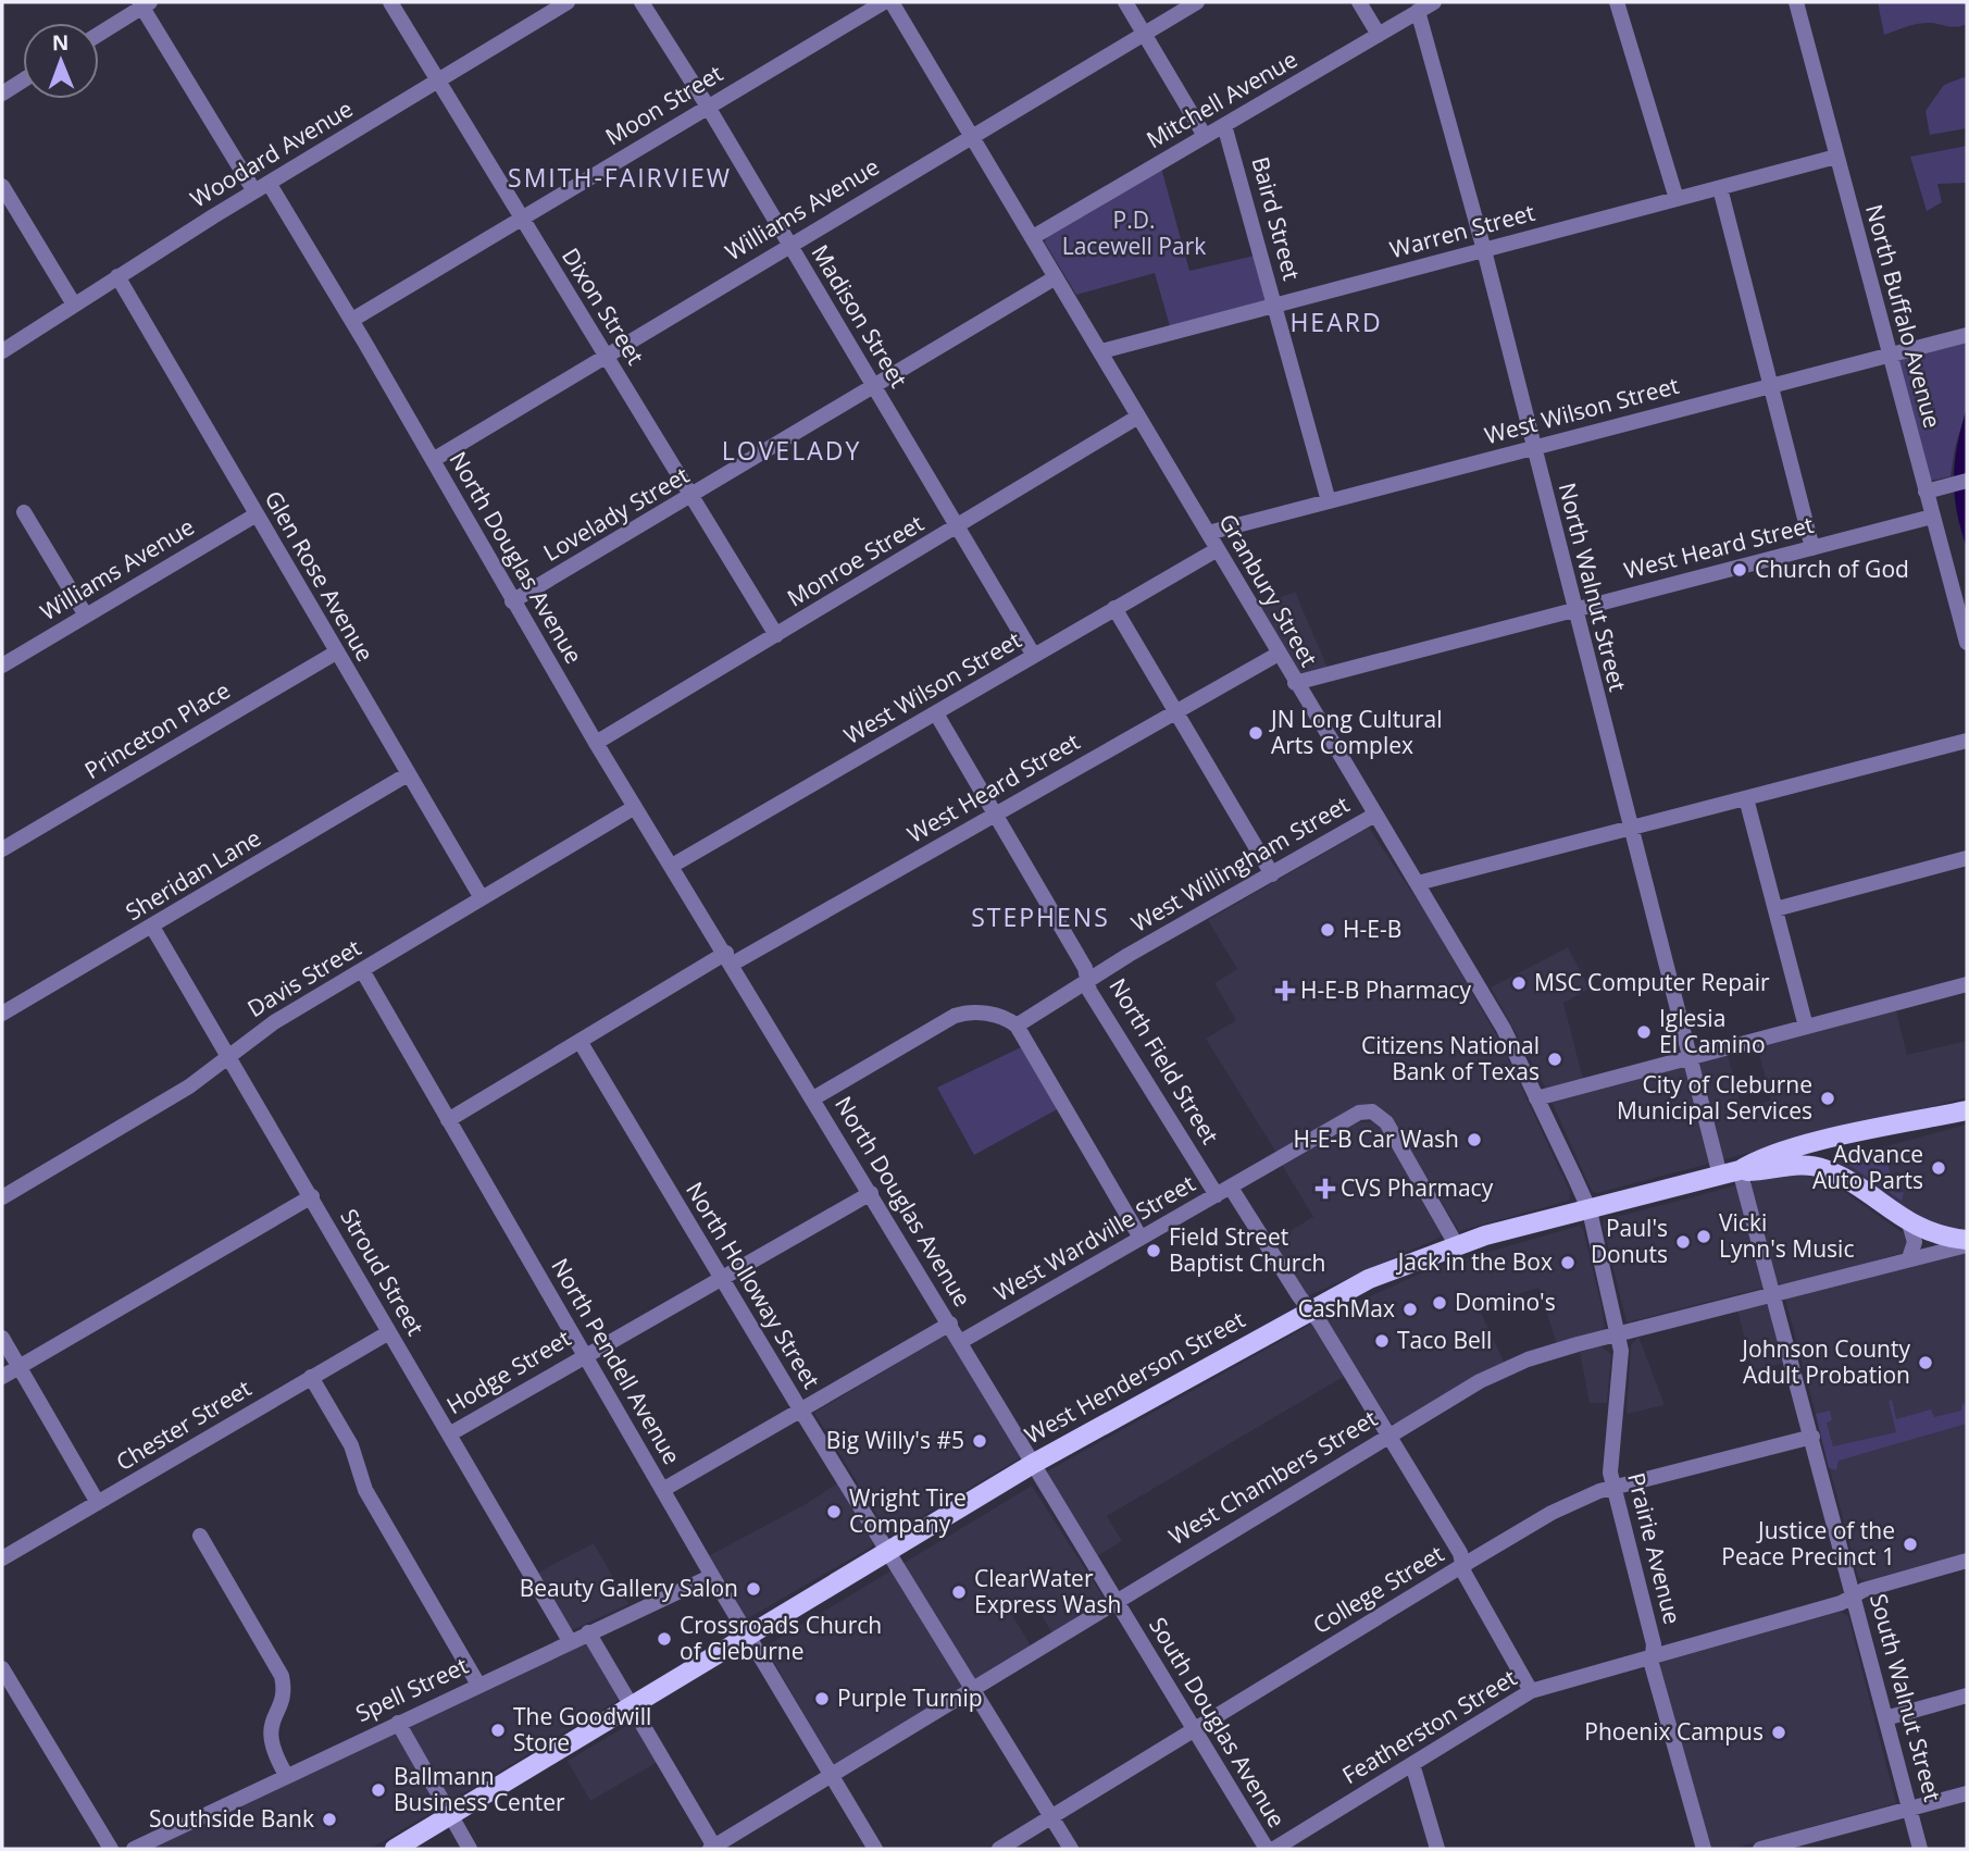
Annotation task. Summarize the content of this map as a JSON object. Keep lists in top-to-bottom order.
{
  "streets": {
    "main road": ["West Henderson Street", "West Chambers Street"],
    "street": [
      "Mitchell Avenue",
      "Moon Street",
      "Woodard Avenue",
      "Williams Avenue",
      "Baird Street",
      "Warren Street",
      "Dixon Street",
      "Madison Street",
      "North Buffalo Avenue",
      "West Wilson Street",
      "Lovelady Street",
      "West Heard Street",
      "North Douglas Avenue",
      "Monroe Street",
      "Glen Rose Avenue",
      "North Walnut Street",
      "Granbury Street",
      "Princeton Place",
      "West Willingham Street",
      "Sheridan Lane",
      "Davis Street",
      "North Field Street",
      "West Wardville Street",
      "Stroud Street",
      "North Holloway Street",
      "North Pendell Avenue",
      "Hodge Street",
      "Chester Street",
      "Prairie Avenue",
      "College Street",
      "Spell Street",
      "South Walnut Street",
      "South Douglas Avenue",
      "Featherston Street"
    ]
  },
  "crossings": [
    ["Mitchell Avenue", "Baird Street"],
    ["Mitchell Avenue", "North Walnut Street"],
    ["Mitchell Avenue", "Granbury Street"],
    ["Moon Street", "Dixon Street"],
    ["Moon Street", "Madison Street"],
    ["Moon Street", "North Douglas Avenue"],
    ["Woodard Avenue", "Dixon Street"],
    ["Woodard Avenue", "North Douglas Avenue"],
    ["Woodard Avenue", "Glen Rose Avenue"],
    ["Williams Avenue", "Dixon Street"],
    ["Williams Avenue", "Madison Street"],
    ["Williams Avenue", "North Douglas Avenue"],
    ["Williams Avenue", "Glen Rose Avenue"],
    ["Williams Avenue", "Granbury Street"],
    ["Baird Street", "Warren Street"],
    ["Baird Street", "West Wilson Street"],
    ["Warren Street", "North Buffalo Avenue"],
    ["Warren Street", "North Walnut Street"],
    ["Warren Street", "Granbury Street"],
    ["Dixon Street", "Lovelady Street"],
    ["Dixon Street", "Monroe Street"],
    ["Madison Street", "West Wilson Street"],
    ["Madison Street", "Lovelady Street"],
    ["Madison Street", "Monroe Street"],
    ["North Buffalo Avenue", "West Wilson Street"],
    ["North Buffalo Avenue", "West Heard Street"],
    ["West Wilson Street", "North Douglas Avenue"],
    ["West Wilson Street", "North Walnut Street"],
    ["West Wilson Street", "Granbury Street"],
    ["West Wilson Street", "North Field Street"],
    ["Lovelady Street", "North Douglas Avenue"],
    ["Lovelady Street", "Granbury Street"],
    ["West Heard Street", "North Douglas Avenue"],
    ["West Heard Street", "North Walnut Street"],
    ["West Heard Street", "Granbury Street"],
    ["West Heard Street", "North Field Street"],
    ["West Heard Street", "North Holloway Street"],
    ["West Heard Street", "North Pendell Avenue"],
    ["North Douglas Avenue", "Monroe Street"],
    ["North Douglas Avenue", "Davis Street"],
    ["North Douglas Avenue", "West Wardville Street"],
    ["North Douglas Avenue", "Hodge Street"],
    ["North Douglas Avenue", "West Henderson Street"],
    ["North Douglas Avenue", "South Douglas Avenue"],
    ["Monroe Street", "Granbury Street"],
    ["Glen Rose Avenue", "Princeton Place"],
    ["Glen Rose Avenue", "Sheridan Lane"],
    ["Glen Rose Avenue", "Davis Street"],
    ["North Walnut Street", "West Henderson Street"],
    ["Granbury Street", "West Willingham Street"],
    ["Granbury Street", "West Henderson Street"],
    ["Granbury Street", "Prairie Avenue"],
    ["West Willingham Street", "North Field Street"],
    ["Sheridan Lane", "Stroud Street"],
    ["Davis Street", "Stroud Street"],
    ["Davis Street", "North Pendell Avenue"],
    ["North Field Street", "West Wardville Street"],
    ["North Field Street", "West Henderson Street"],
    ["North Field Street", "West Chambers Street"],
    ["North Field Street", "College Street"],
    ["North Field Street", "Featherston Street"],
    ["West Wardville Street", "West Henderson Street"],
    ["Stroud Street", "Hodge Street"],
    ["Stroud Street", "Chester Street"],
    ["Stroud Street", "Spell Street"],
    ["North Holloway Street", "Hodge Street"],
    ["North Holloway Street", "West Henderson Street"],
    ["North Holloway Street", "West Chambers Street"],
    ["North Holloway Street", "College Street"],
    ["North Pendell Avenue", "Hodge Street"],
    ["North Pendell Avenue", "West Henderson Street"],
    ["North Pendell Avenue", "West Chambers Street"],
    ["North Pendell Avenue", "Spell Street"],
    ["West Henderson Street", "West Chambers Street"],
    ["West Henderson Street", "Prairie Avenue"],
    ["West Henderson Street", "South Douglas Avenue"],
    ["West Chambers Street", "Prairie Avenue"],
    ["West Chambers Street", "South Walnut Street"],
    ["West Chambers Street", "South Douglas Avenue"],
    ["Prairie Avenue", "College Street"],
    ["Prairie Avenue", "Featherston Street"],
    ["College Street", "South Walnut Street"],
    ["College Street", "South Douglas Avenue"],
    ["South Walnut Street", "Featherston Street"]
  ],
  "districts": [
    "SMITH-FAIRVIEW",
    "HEARD",
    "LOVELADY",
    "STEPHENS"
  ],
  "parks": ["P.D. Lacewell Park"],
  "places": {
    "other": [
      "Church of God",
      "JN Long Cultural Arts Complex",
      "H-E-B",
      "MSC Computer Repair",
      "Iglesia El Camino",
      "Citizens National Bank of Texas",
      "City of Cleburne Municipal Services",
      "H-E-B Car Wash",
      "Advance Auto Parts",
      "Vicki Lynn's Music",
      "Paul's Donuts",
      "Field Street Baptist Church",
      "Jack in the Box",
      "Domino's",
      "CashMax",
      "Taco Bell",
      "Johnson County Adult Probation",
      "Big Willy's #5",
      "Wright Tire Company",
      "Justice of the Peace Precinct 1",
      "Beauty Gallery Salon",
      "ClearWater Express Wash",
      "Crossroads Church of Cleburne",
      "Purple Turnip",
      "The Goodwill Store",
      "Phoenix Campus",
      "Ballmann Business Center",
      "Southside Bank"
    ],
    "health": ["H-E-B Pharmacy", "CVS Pharmacy"]
  },
  "north": "top"
}
